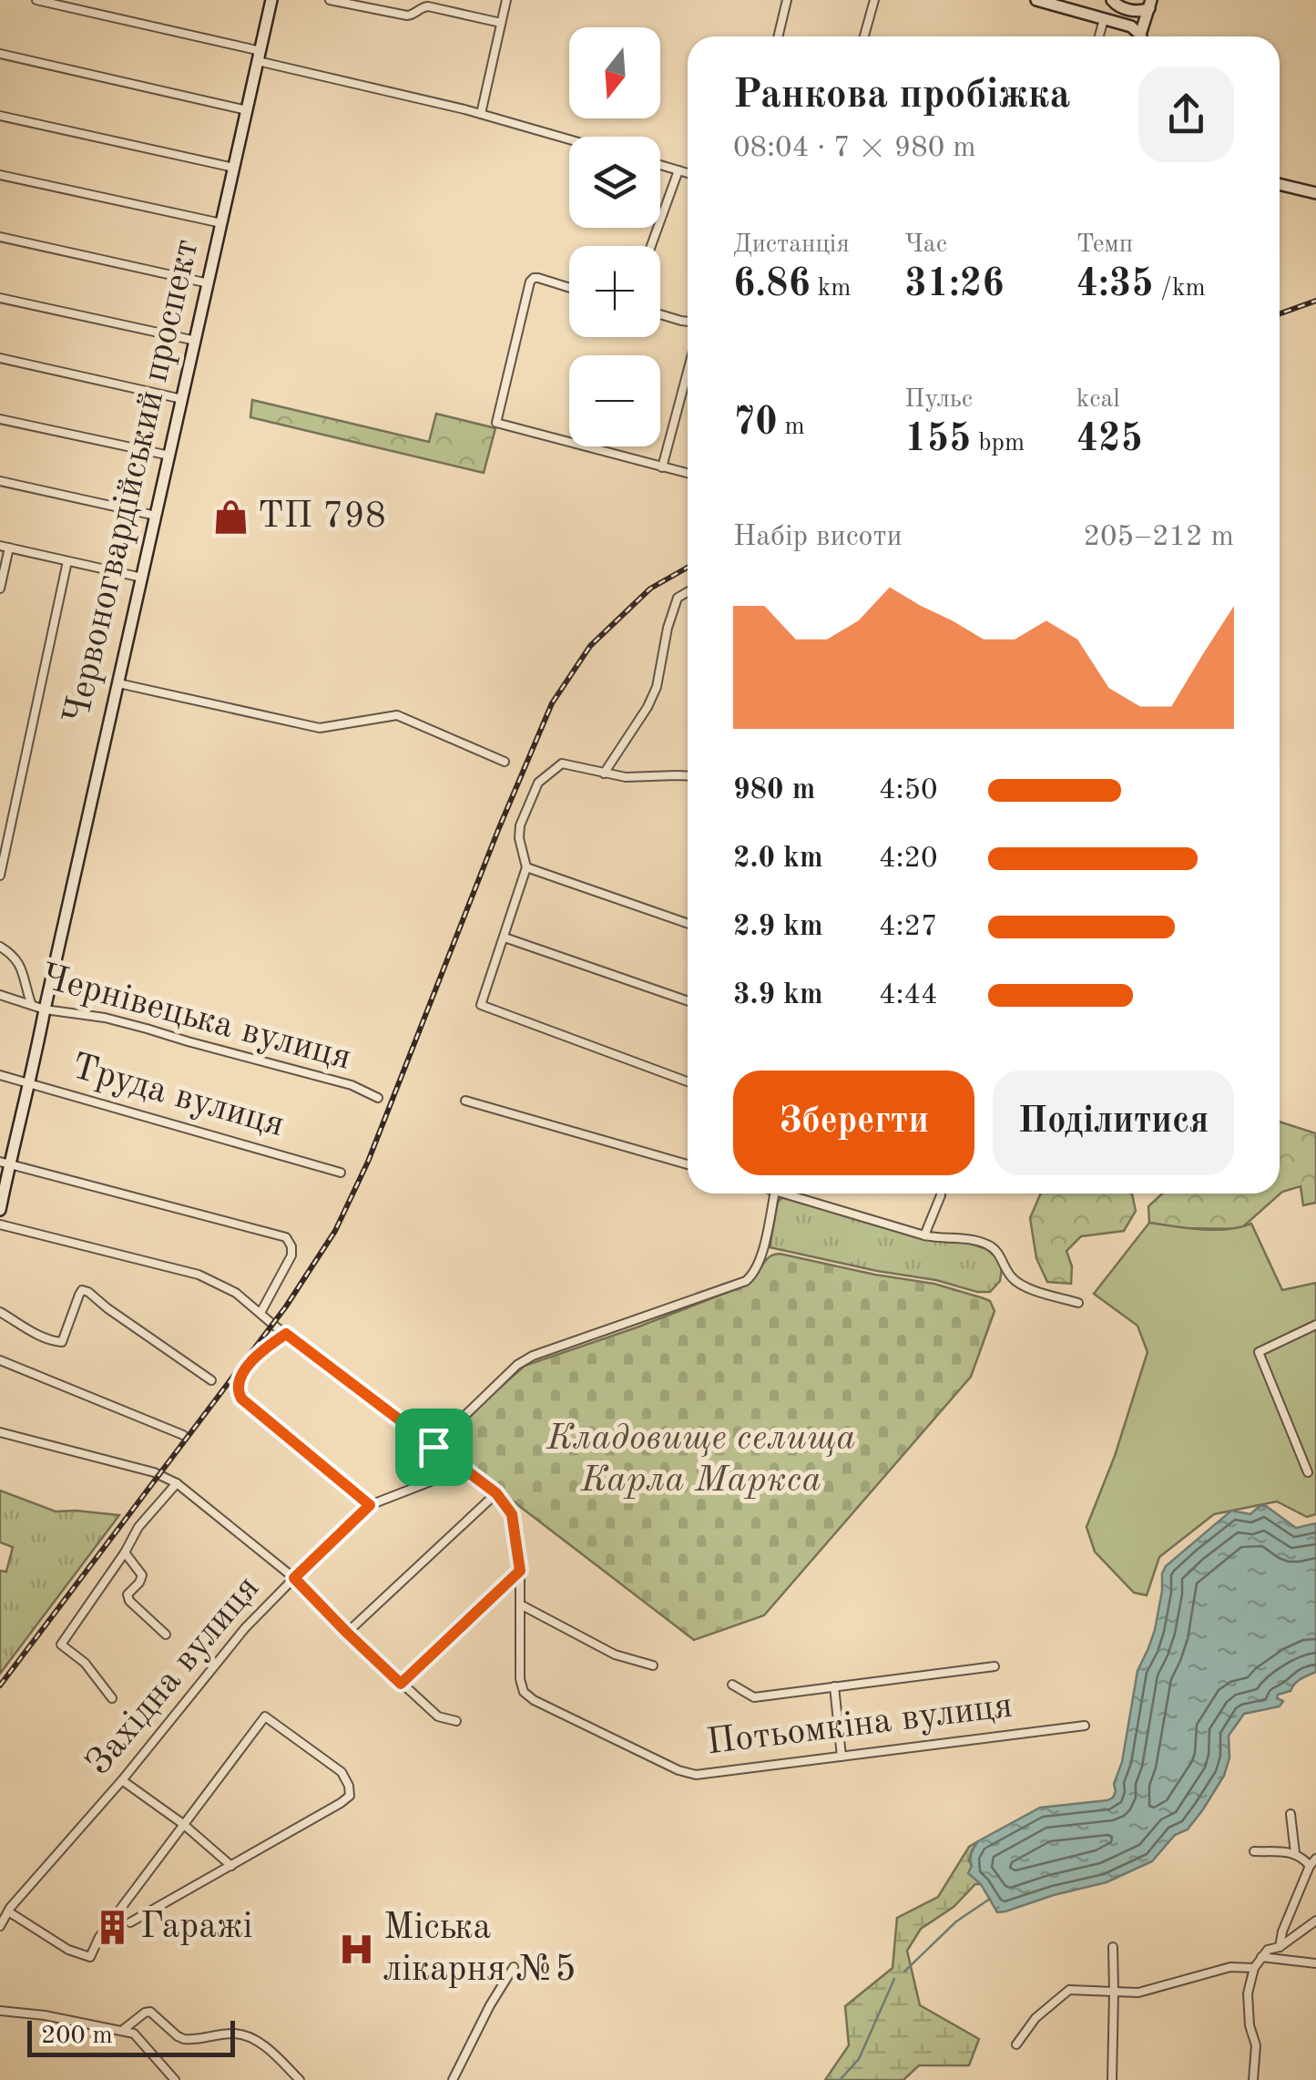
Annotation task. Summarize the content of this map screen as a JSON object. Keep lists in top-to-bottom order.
{
  "streets": {
    "main road": ["Червоногвардійський проспект"],
    "street": [
      "Чернівецька вулиця",
      "Труда вулиця",
      "Західна вулиця",
      "Потьомкіна вулиця"
    ]
  },
  "crossings": [
    ["Червоногвардійський проспект", "Чернівецька вулиця"],
    ["Червоногвардійський проспект", "Труда вулиця"],
    ["Західна вулиця", "Потьомкіна вулиця"]
  ],
  "parks": ["Кладовище селища Карла Маркса"],
  "places": {
    "shop": ["ТП 798"],
    "building": ["Гаражі"],
    "hospital": ["Міська лікарня №5"]
  },
  "scale_bar": "200 m",
  "north": "bottom",
  "page": {
    "map_buttons": ["+", "−"],
    "heading": ["Ранкова пробіжка", "08:04 · 7 × 980 m"],
    "stats": [
      ["Дистанція", "6.86 km"],
      ["Час", "31:26"],
      ["Темп", "4:35 /km"],
      ["70 m"],
      ["Пульс", "155 bpm"],
      ["kcal", "425"]
    ],
    "chart": ["Набір висоти", "205–212 m"],
    "list": [
      {
        "name": "980 m",
        "note": "4:50"
      },
      {
        "name": "2.0 km",
        "note": "4:20"
      },
      {
        "name": "2.9 km",
        "note": "4:27"
      },
      {
        "name": "3.9 km",
        "note": "4:44"
      }
    ],
    "buttons": ["Зберегти", "Поділитися"],
    "scale": "200 m"
  }
}
